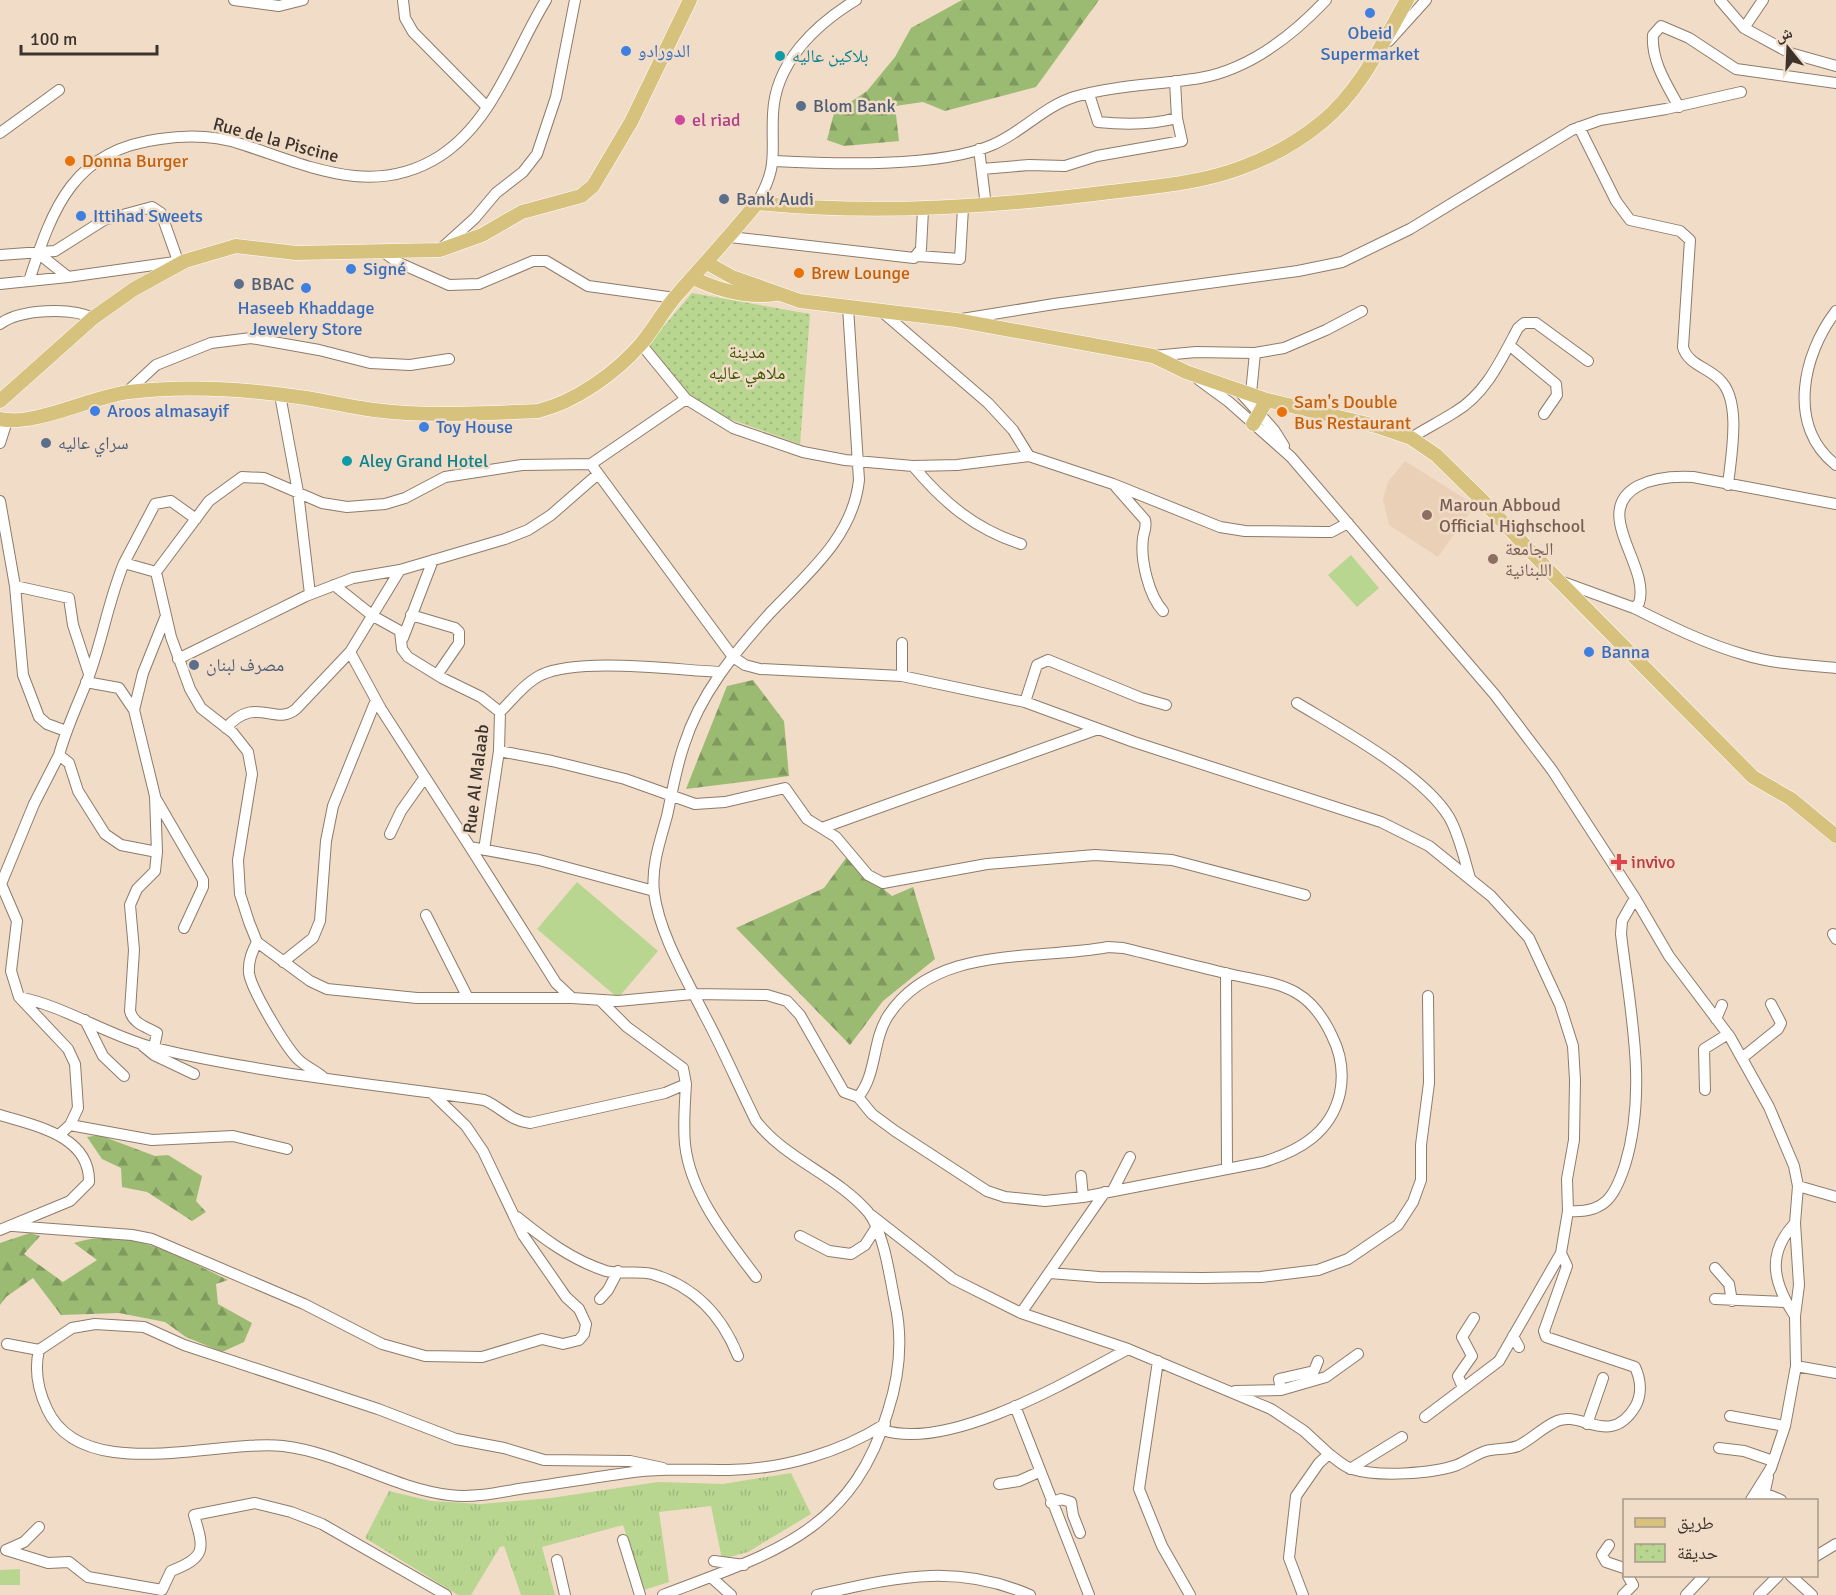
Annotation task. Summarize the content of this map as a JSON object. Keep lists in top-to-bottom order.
{
  "streets": {
    "street": ["Rue de la Piscine", "Rue Al Malaab"]
  },
  "parks": ["مدينة ملاهي عاليه"],
  "places": {
    "other": [
      "Obeid Supermarket",
      "الدورادو",
      "بلاكين عاليه",
      "Blom Bank",
      "el riad",
      "Donna Burger",
      "Bank Audi",
      "Ittihad Sweets",
      "Signé",
      "Brew Lounge",
      "BBAC",
      "Haseeb Khaddage Jewelery Store",
      "Aroos almasayif",
      "Sam's Double Bus Restaurant",
      "Toy House",
      "سراي عاليه",
      "Aley Grand Hotel",
      "Maroun Abboud Official Highschool",
      "الجامعة اللبنانية",
      "Banna",
      "مصرف لبنان"
    ],
    "health": ["invivo"]
  },
  "legend": ["طريق", "حديقة"],
  "scale_bar": "100 m",
  "north": "top"
}
